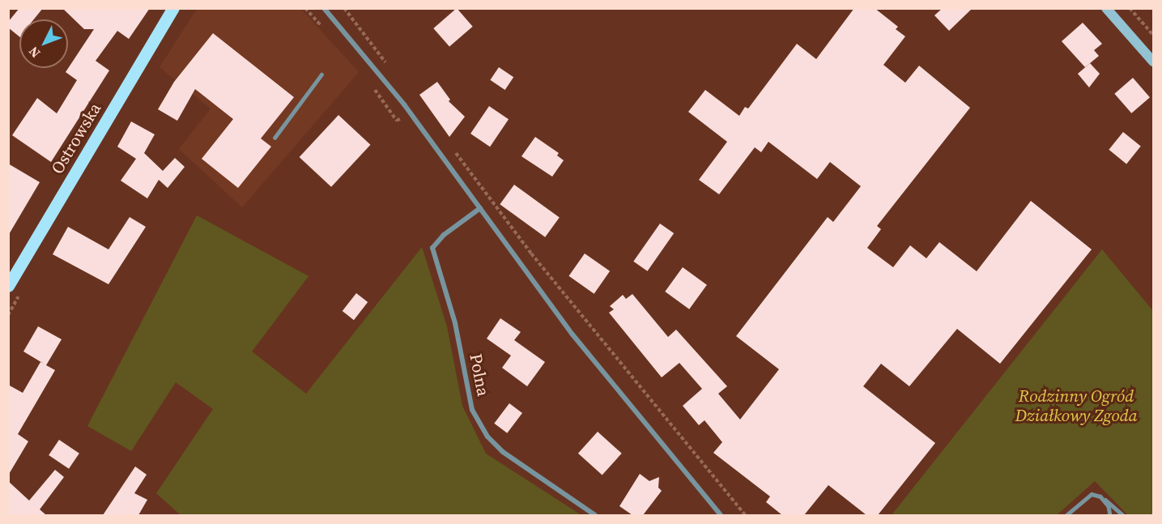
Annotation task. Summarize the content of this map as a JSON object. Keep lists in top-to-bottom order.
{
  "streets": {
    "main road": ["Ostrowska"],
    "street": ["Polna"]
  },
  "parks": ["Rodzinny Ogród Działkowy Zgoda"],
  "north": "bottom left"
}
